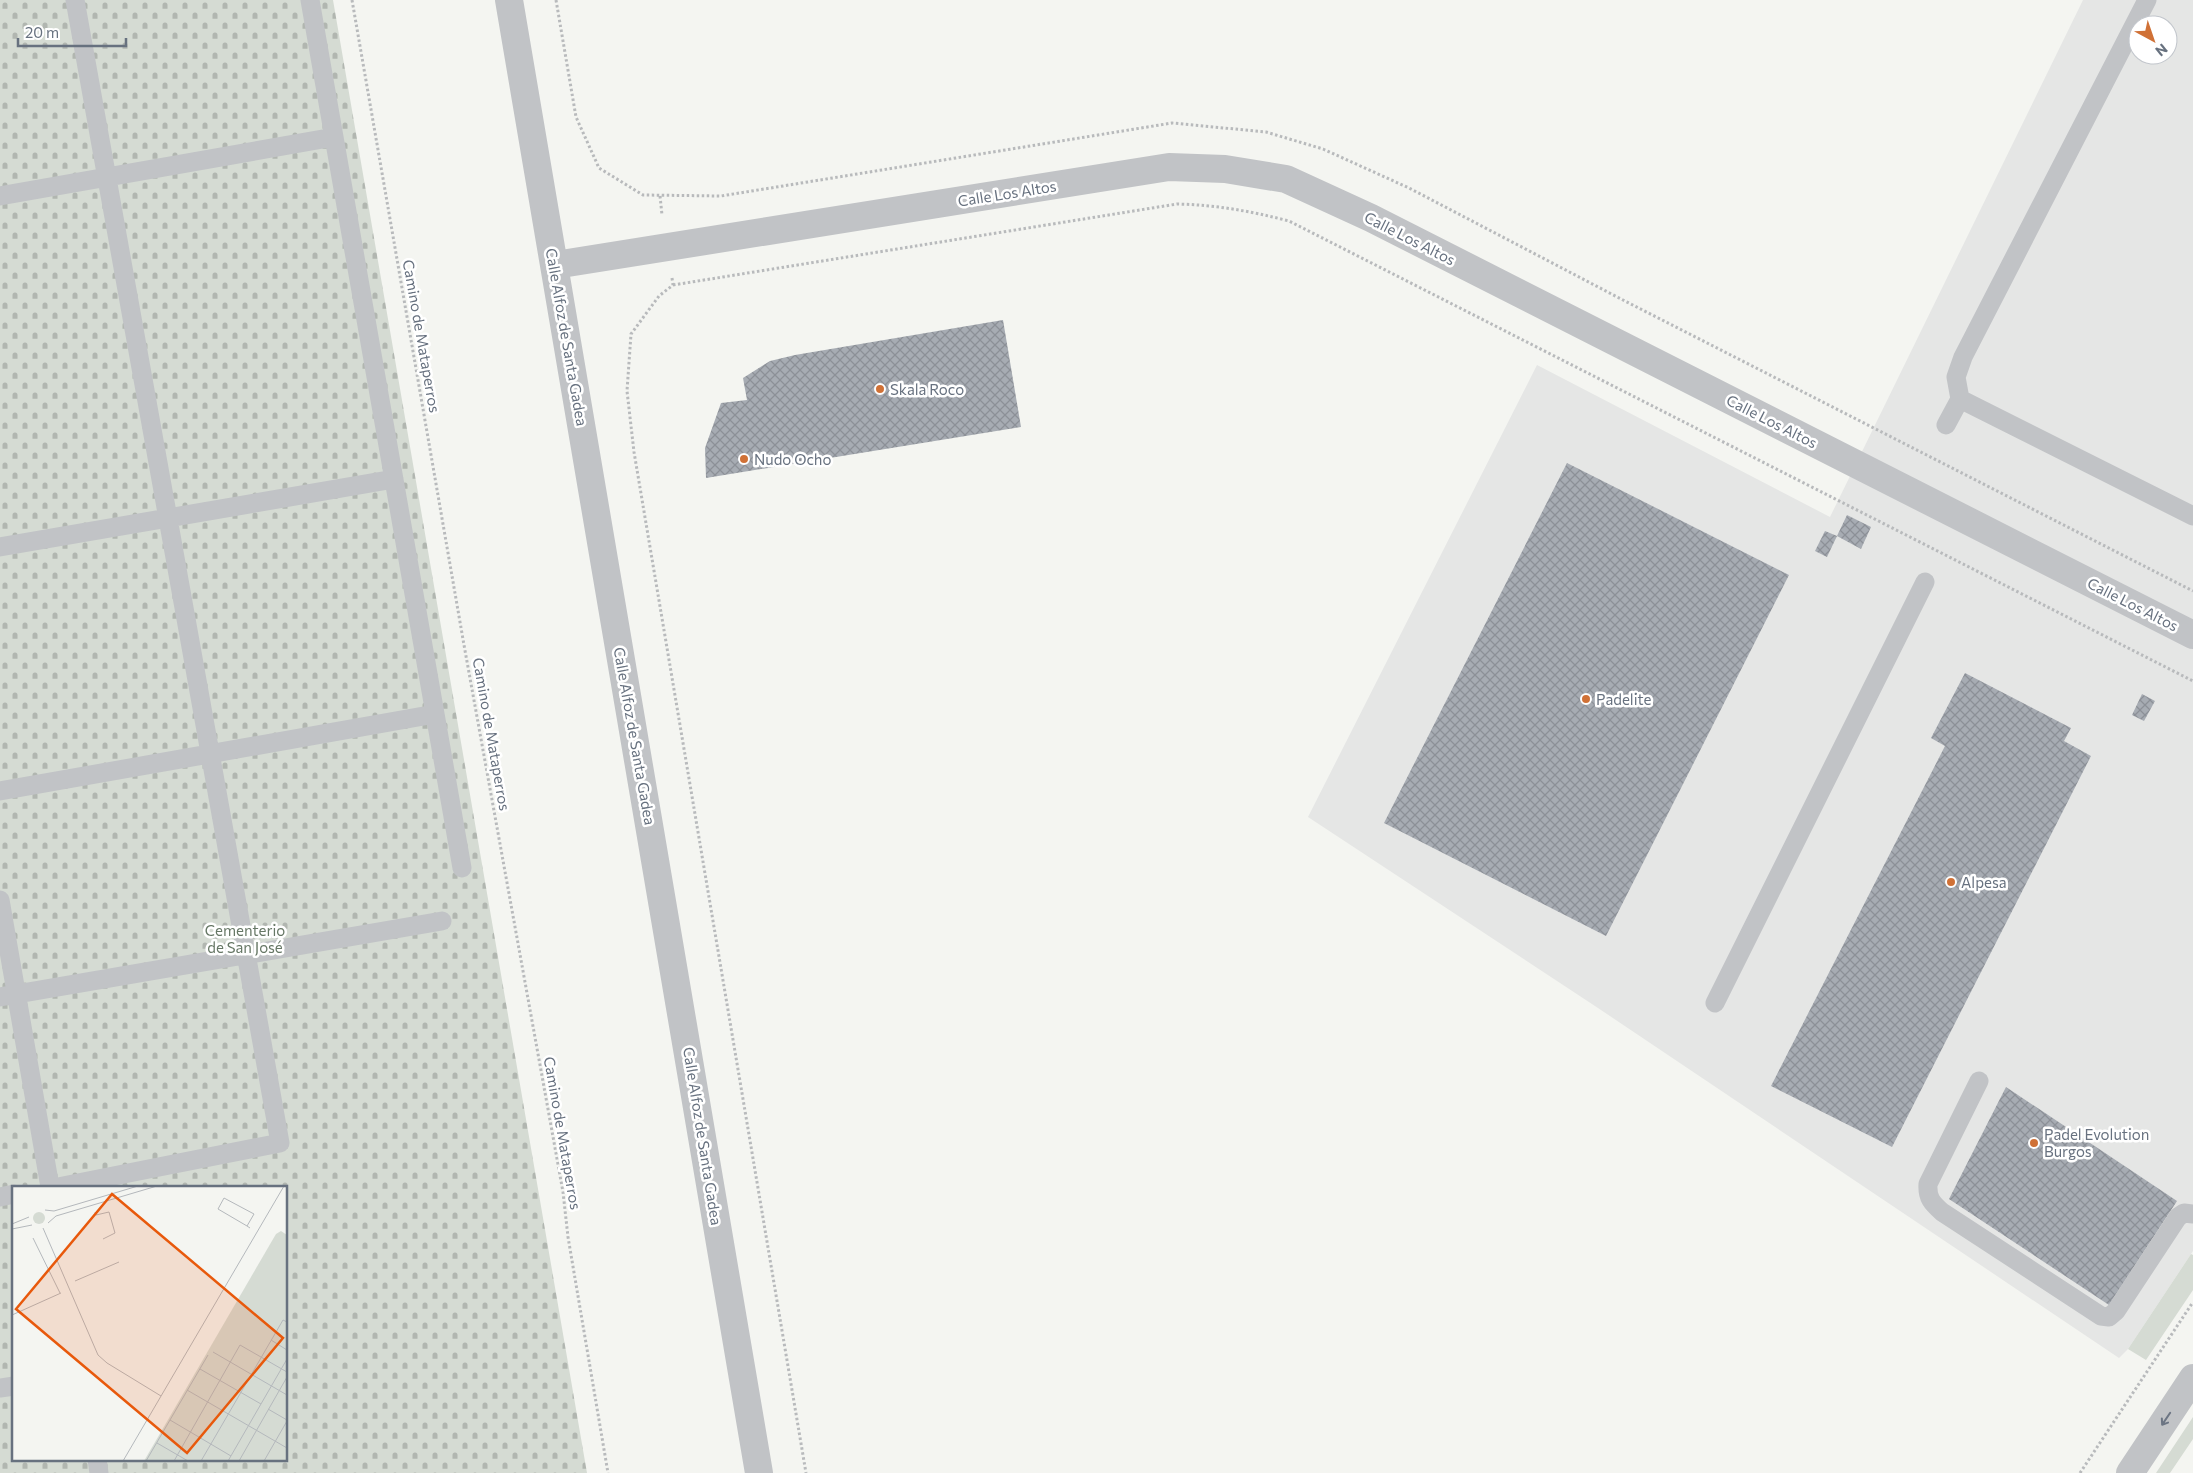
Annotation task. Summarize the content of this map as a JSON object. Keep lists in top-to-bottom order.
{
  "streets": {
    "street": ["Calle Los Altos", "Calle Alfoz de Santa Gadea"],
    "path": ["Camino de Mataperros"]
  },
  "crossings": [
    ["Calle Los Altos", "Calle Alfoz de Santa Gadea"]
  ],
  "parks": ["Cementerio de San José"],
  "places": [
    "Skala Roco",
    "Nudo Ocho",
    "Padelite",
    "Alpesa",
    "Padel Evolution Burgos"
  ],
  "scale_bar": "20 m",
  "north": "bottom right"
}
